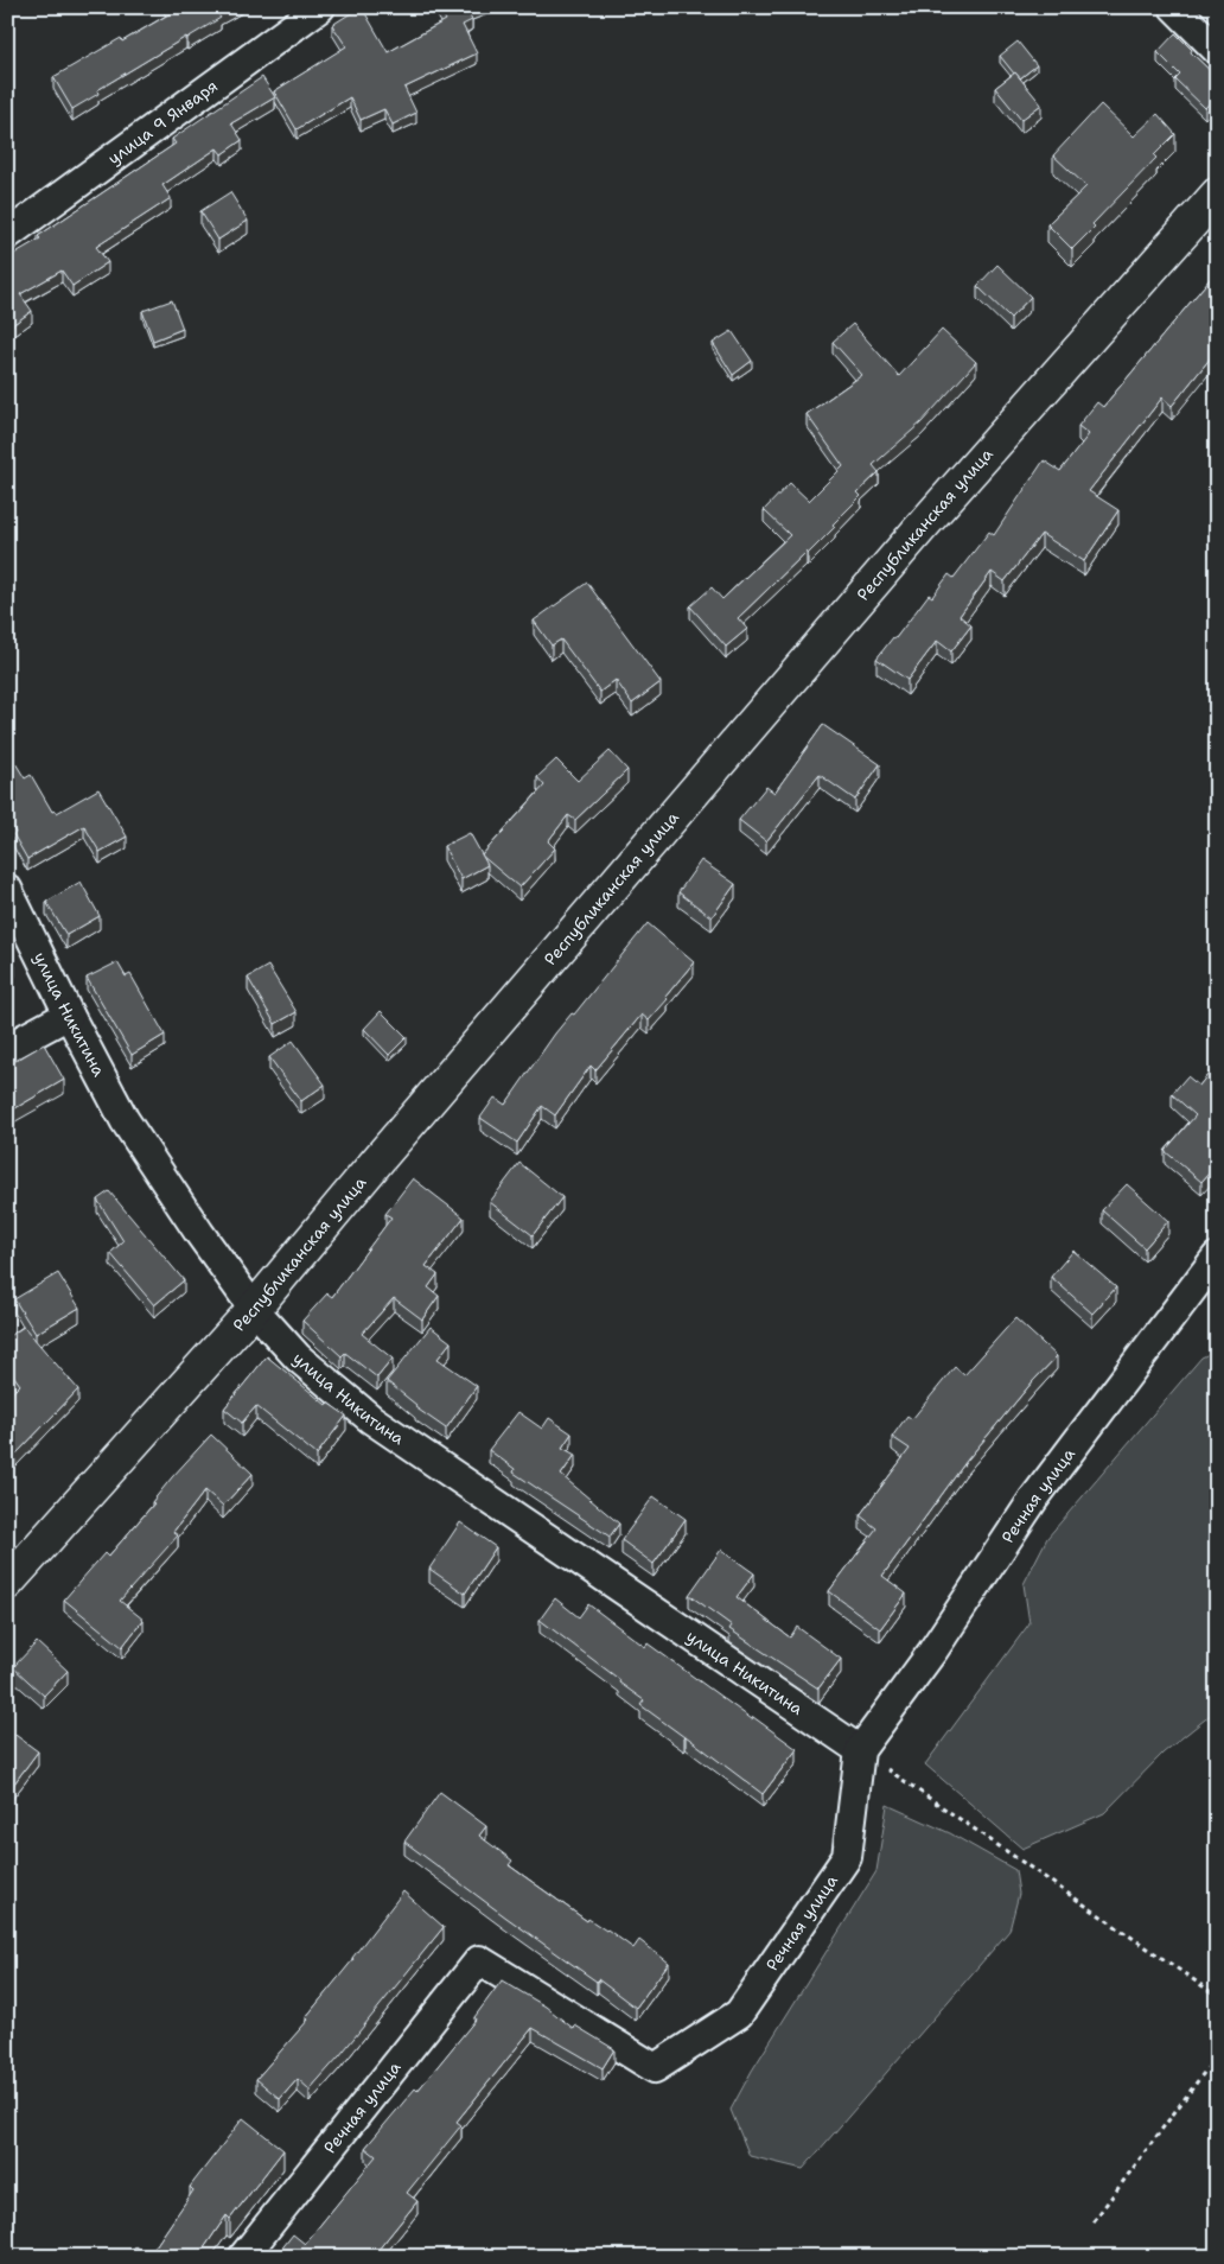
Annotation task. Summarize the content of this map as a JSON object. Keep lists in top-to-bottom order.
{
  "streets": {
    "street": [
      "улица 9 Января",
      "Республиканская улица",
      "улица Никитина",
      "Речная улица"
    ]
  },
  "crossings": [
    ["Республиканская улица", "улица Никитина"],
    ["улица Никитина", "Речная улица"]
  ]
}
